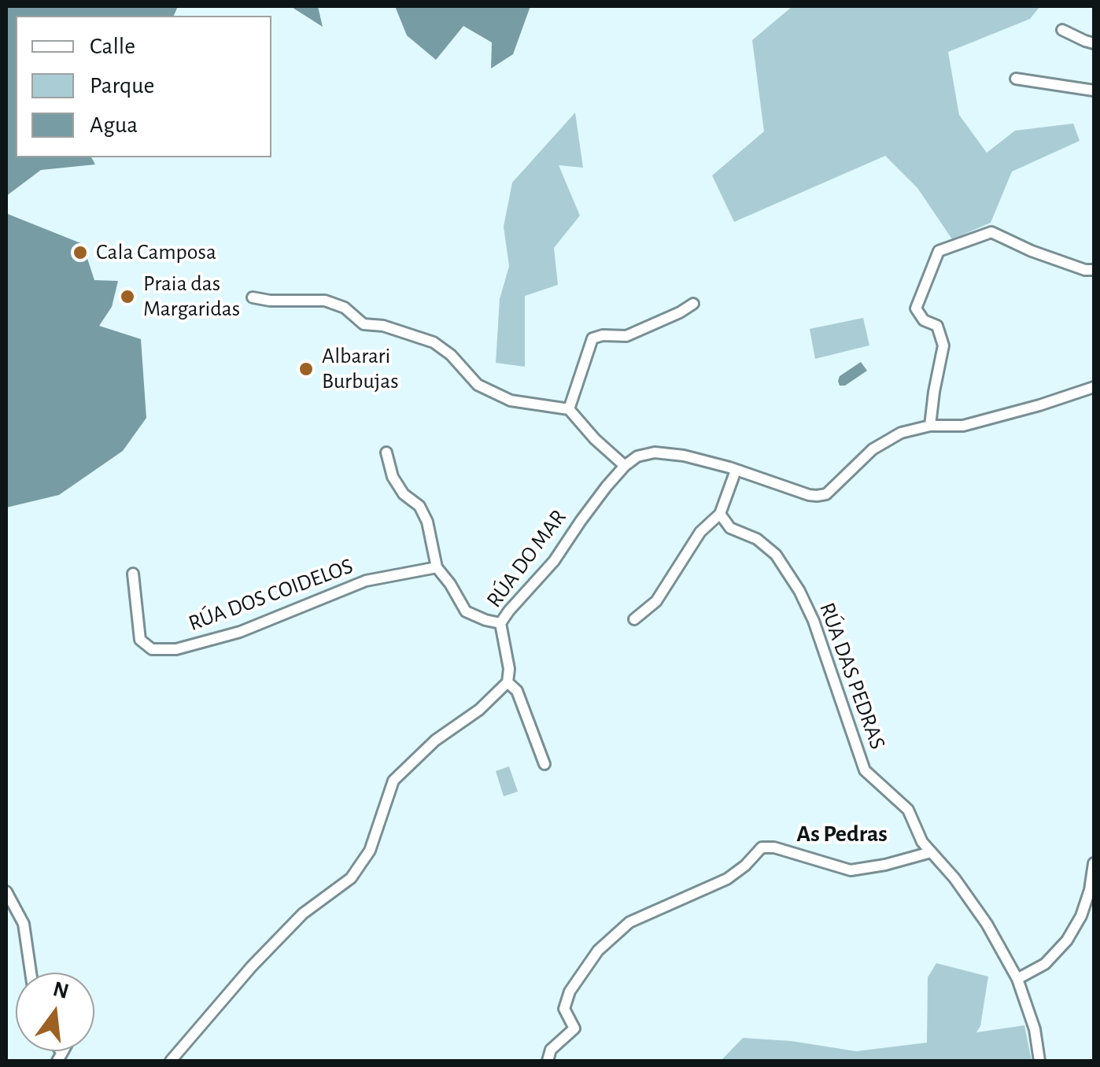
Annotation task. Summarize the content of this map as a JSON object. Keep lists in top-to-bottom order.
{
  "streets": {
    "street": ["RÚA DO MAR", "RÚA DOS COIDELOS", "RÚA DAS PEDRAS"]
  },
  "districts": ["As Pedras"],
  "places": ["Cala Camposa", "Praia das Margaridas", "Albarari Burbujas"],
  "legend": ["Calle", "Parque", "Agua"],
  "north": "top"
}
